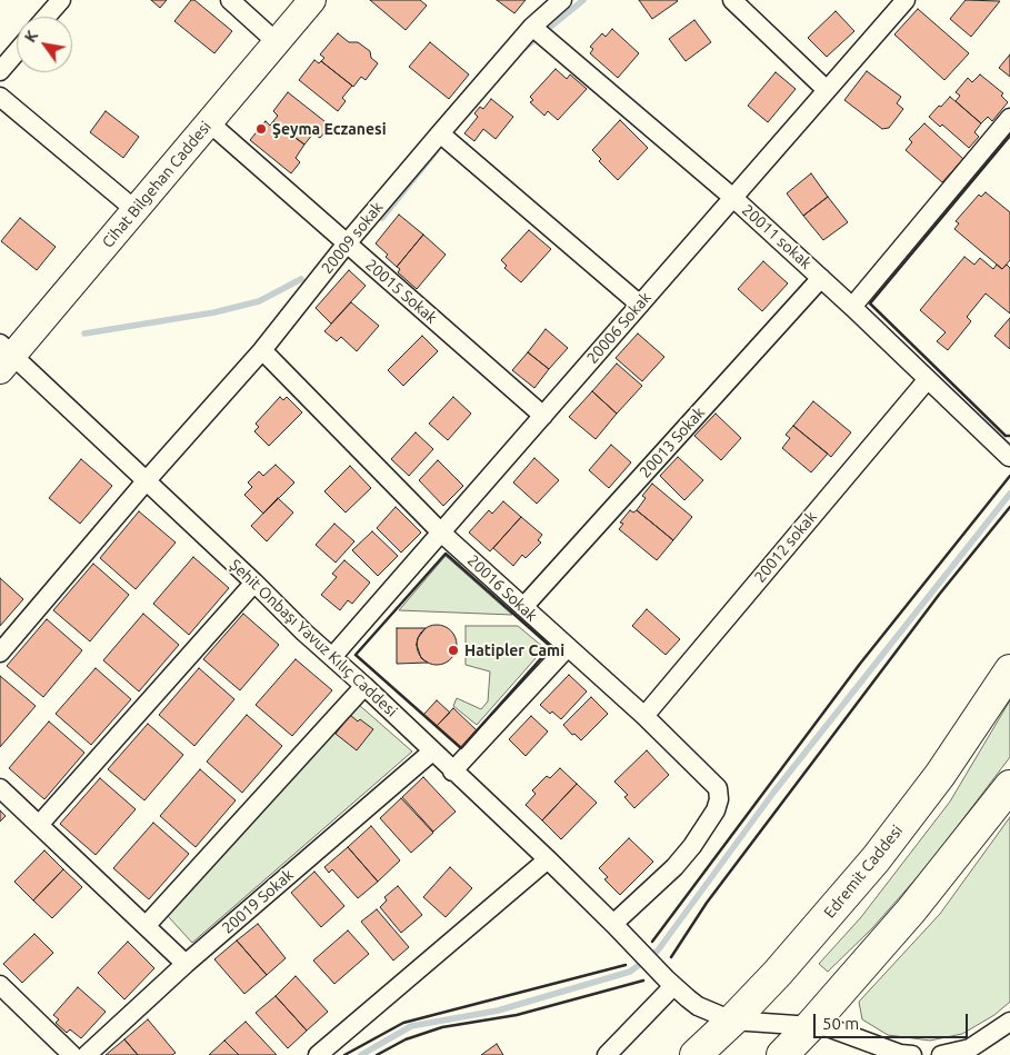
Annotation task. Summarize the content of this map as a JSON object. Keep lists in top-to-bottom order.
{
  "streets": {
    "highway": ["Edremit Caddesi"],
    "main road": ["Cihat Bilgehan Caddesi"],
    "street": [
      "20011 sokak",
      "20009 sokak",
      "20015 Sokak",
      "20006 Sokak",
      "20013 Sokak",
      "20012 sokak",
      "20016 Sokak",
      "Şehit Onbaşı Yavuz Kılıç Caddesi",
      "20019 Sokak"
    ]
  },
  "crossings": [
    ["Cihat Bilgehan Caddesi", "20015 Sokak"],
    ["Cihat Bilgehan Caddesi", "Şehit Onbaşı Yavuz Kılıç Caddesi"],
    ["20011 sokak", "20009 sokak"],
    ["20011 sokak", "20006 Sokak"],
    ["20011 sokak", "20013 Sokak"],
    ["20011 sokak", "20012 sokak"],
    ["20009 sokak", "20015 Sokak"],
    ["20009 sokak", "20016 Sokak"],
    ["20009 sokak", "Şehit Onbaşı Yavuz Kılıç Caddesi"],
    ["20015 Sokak", "20006 Sokak"],
    ["20006 Sokak", "20016 Sokak"],
    ["20006 Sokak", "Şehit Onbaşı Yavuz Kılıç Caddesi"],
    ["20013 Sokak", "20016 Sokak"],
    ["20012 sokak", "20016 Sokak"],
    ["20016 Sokak", "Şehit Onbaşı Yavuz Kılıç Caddesi"],
    ["Şehit Onbaşı Yavuz Kılıç Caddesi", "Edremit Caddesi"],
    ["Şehit Onbaşı Yavuz Kılıç Caddesi", "20019 Sokak"]
  ],
  "places": ["Şeyma Eczanesi", "Hatipler Cami"],
  "scale_bar": "50 m",
  "north": "top left"
}
